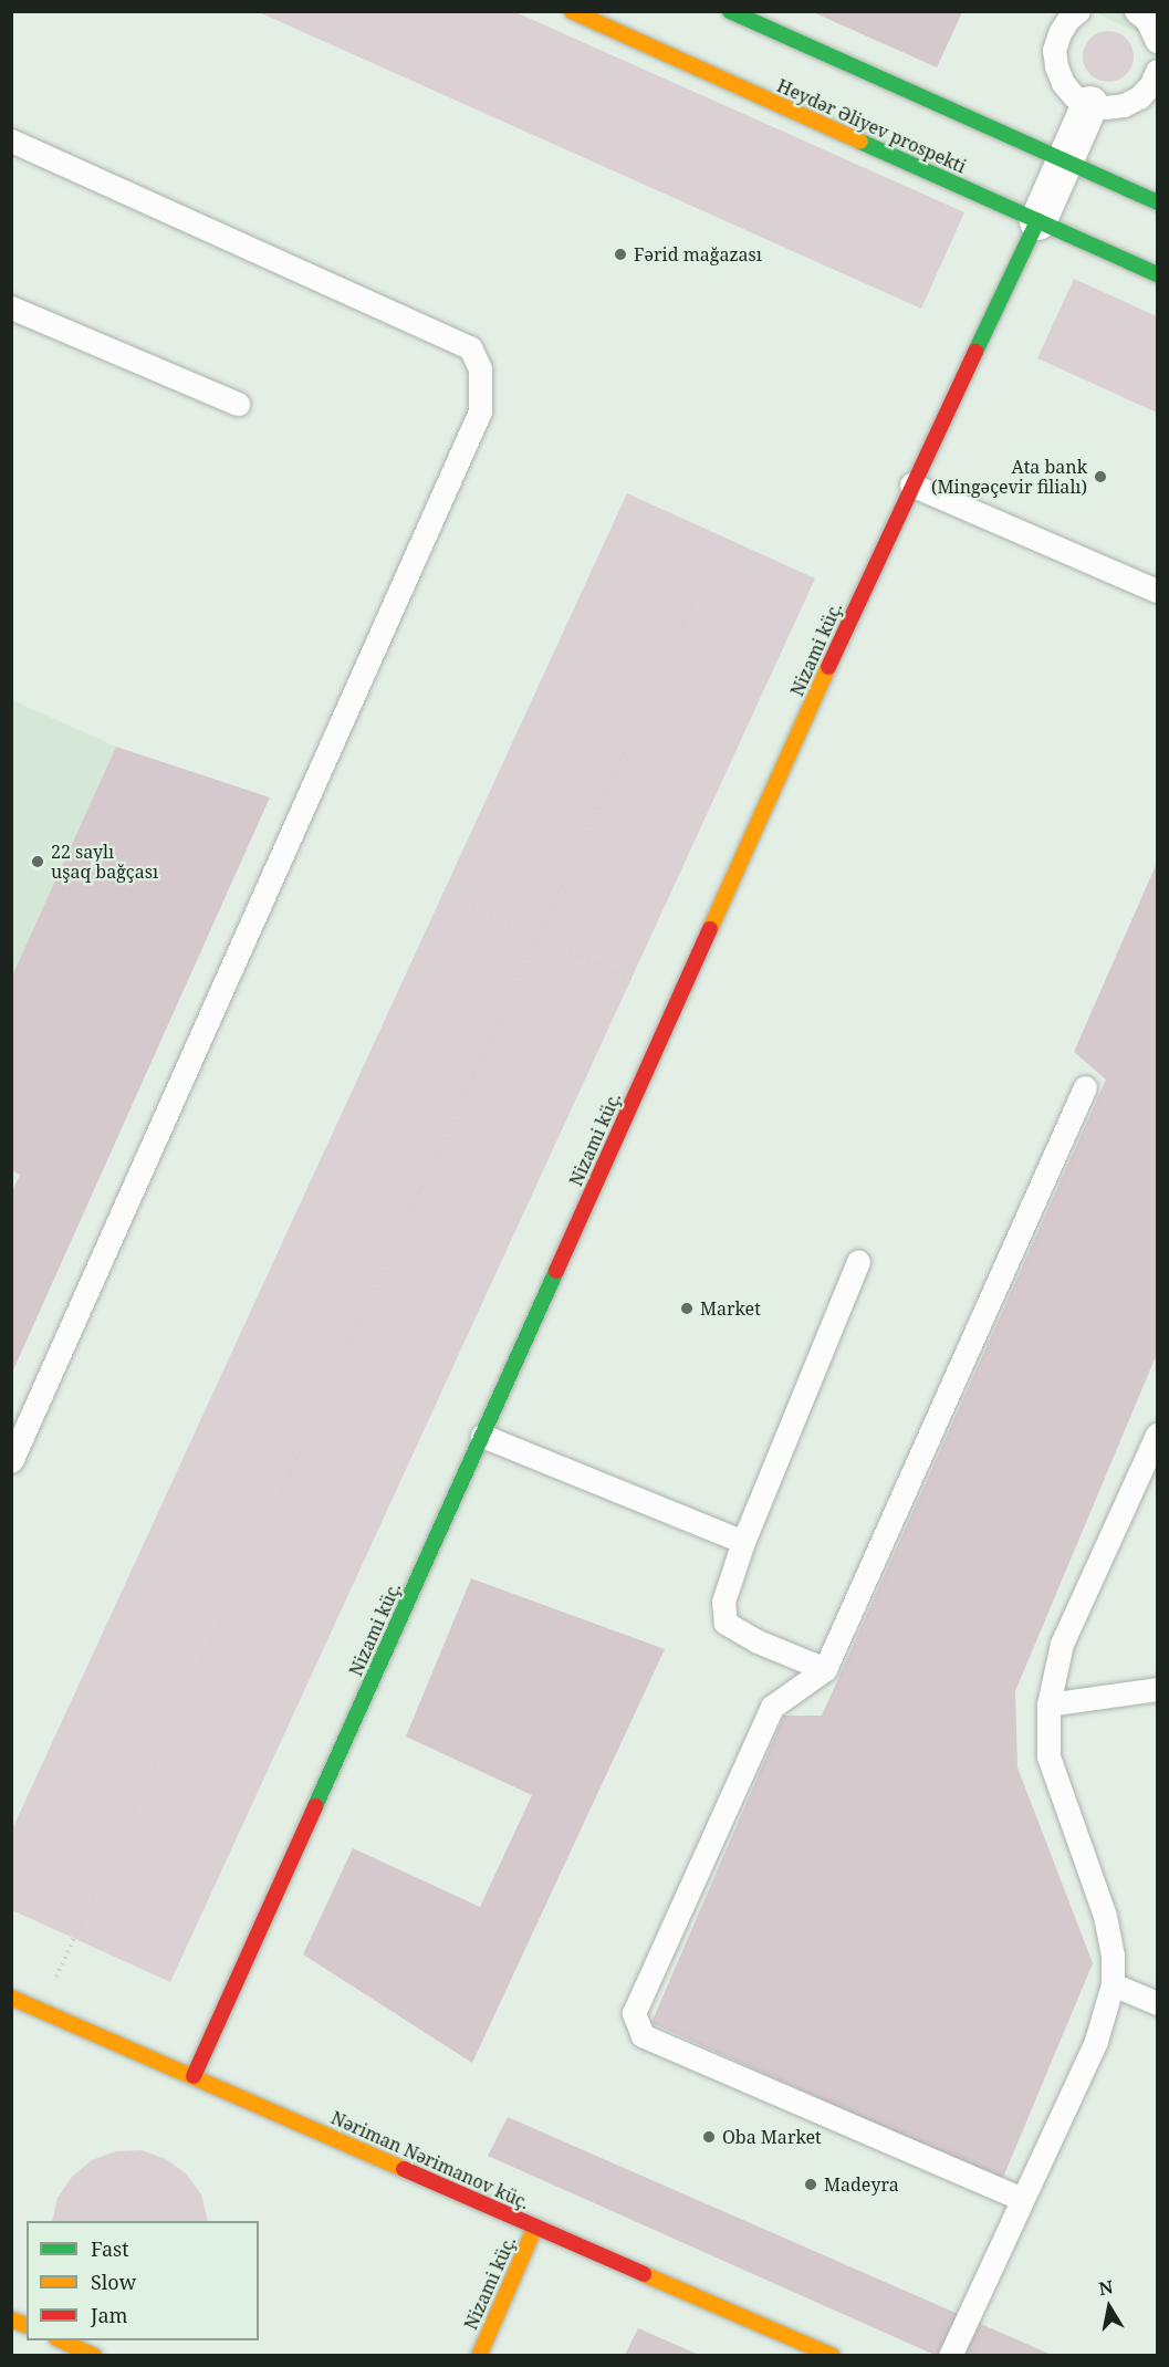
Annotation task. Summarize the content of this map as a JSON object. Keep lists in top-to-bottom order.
{
  "streets": {
    "street": ["Heydər Əliyev prospekti", "Nizami küç.", "Nəriman Nərimanov küç."]
  },
  "crossings": [
    ["Heydər Əliyev prospekti", "Nizami küç."],
    ["Nizami küç.", "Nəriman Nərimanov küç."]
  ],
  "places": [
    "Fərid mağazası",
    "Ata bank (Mingəçevir filialı)",
    "22 saylı uşaq bağçası",
    "Market",
    "Oba Market",
    "Madeyra"
  ],
  "legend": ["Fast", "Slow", "Jam"],
  "north": "top"
}
